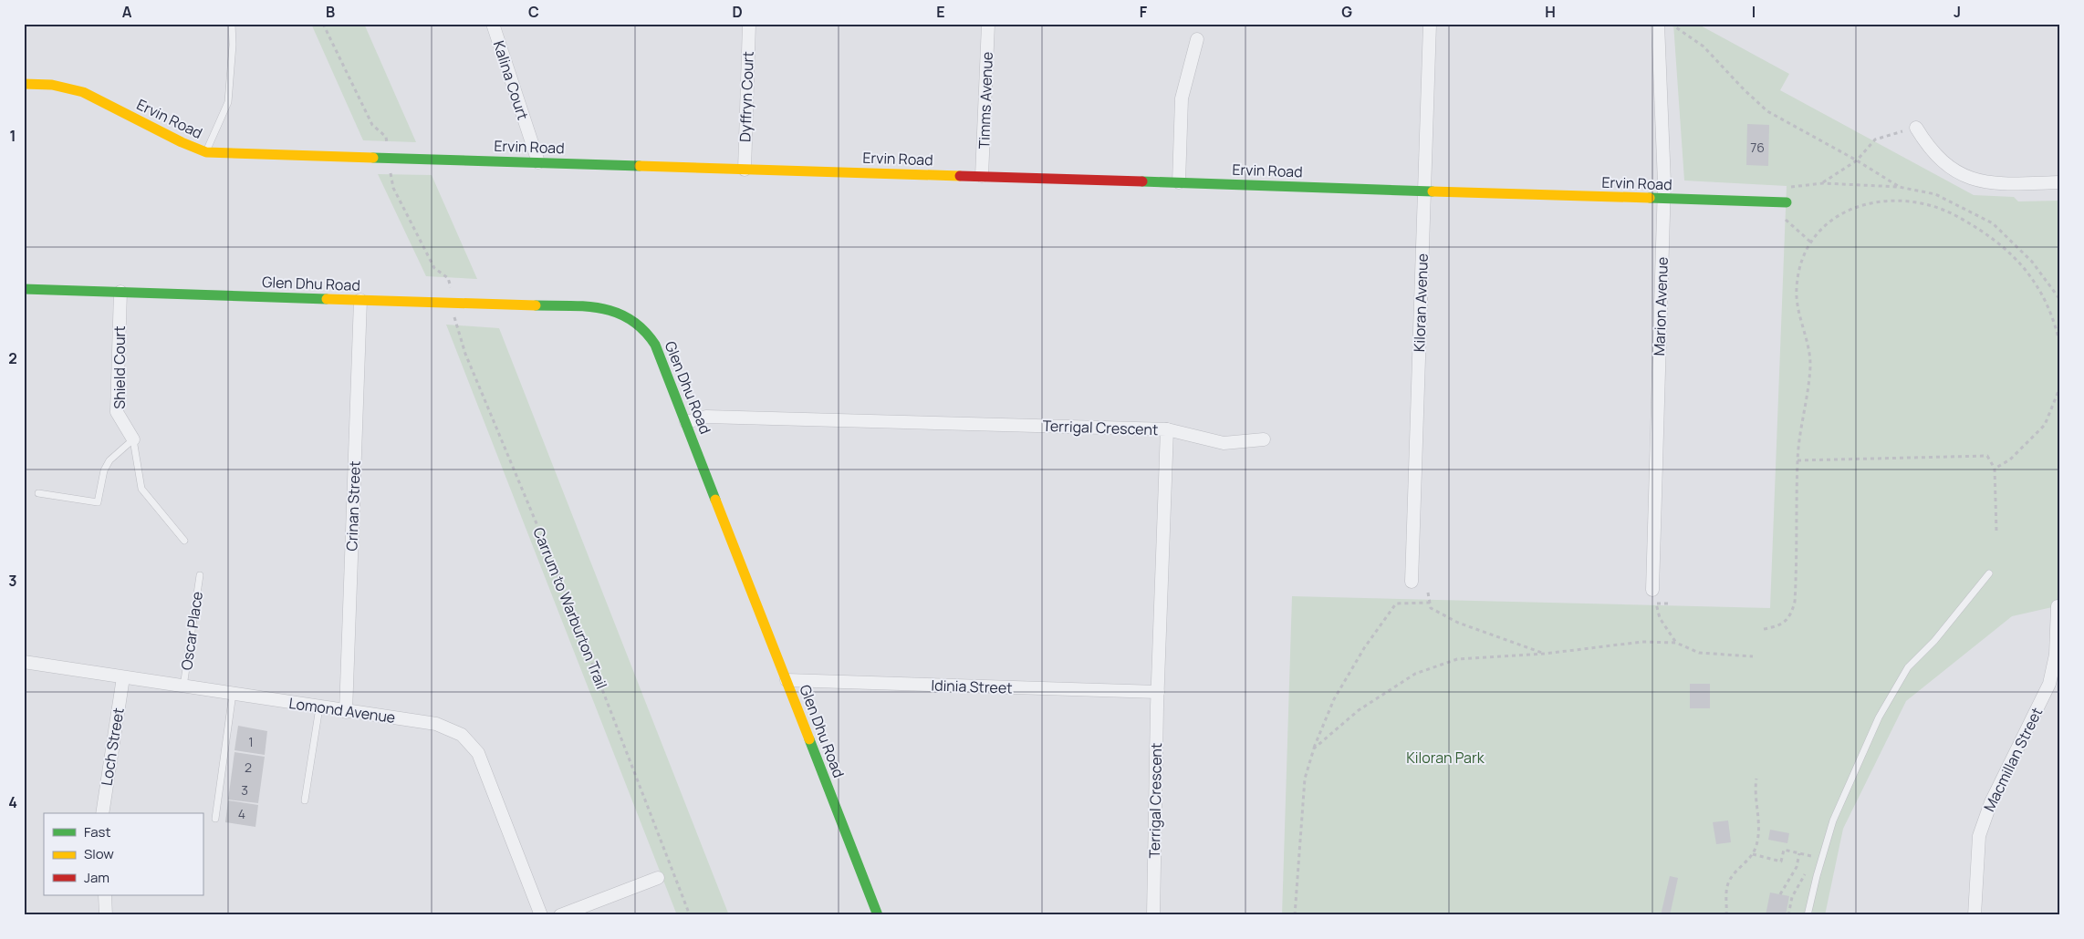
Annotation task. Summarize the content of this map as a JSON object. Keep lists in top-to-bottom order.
{
  "streets": {
    "street": [
      "Kalina Court",
      "Dyffryn Court",
      "Timms Avenue",
      "Ervin Road",
      "Glen Dhu Road",
      "Kiloran Avenue",
      "Marion Avenue",
      "Shield Court",
      "Terrigal Crescent",
      "Crinan Street",
      "Idinia Street",
      "Lomond Avenue",
      "Loch Street",
      "Macmillan Street"
    ],
    "lane": ["Oscar Place"],
    "path": ["Carrum to Warburton Trail"]
  },
  "crossings": [
    ["Kalina Court", "Ervin Road"],
    ["Dyffryn Court", "Ervin Road"],
    ["Timms Avenue", "Ervin Road"],
    ["Ervin Road", "Kiloran Avenue"],
    ["Ervin Road", "Marion Avenue"],
    ["Glen Dhu Road", "Shield Court"],
    ["Glen Dhu Road", "Terrigal Crescent"],
    ["Glen Dhu Road", "Crinan Street"],
    ["Glen Dhu Road", "Carrum to Warburton Trail"],
    ["Glen Dhu Road", "Idinia Street"],
    ["Terrigal Crescent", "Idinia Street"],
    ["Crinan Street", "Lomond Avenue"],
    ["Oscar Place", "Lomond Avenue"],
    ["Lomond Avenue", "Loch Street"]
  ],
  "parks": ["Kiloran Park"],
  "house_numbers": [
    "76",
    "1",
    "2",
    "3",
    "4"
  ],
  "legend": ["Fast", "Slow", "Jam"],
  "grid": {
    "columns": [
      "A",
      "B",
      "C",
      "D",
      "E",
      "F",
      "G",
      "H",
      "I",
      "J"
    ],
    "rows": [
      "1",
      "2",
      "3",
      "4"
    ]
  }
}
